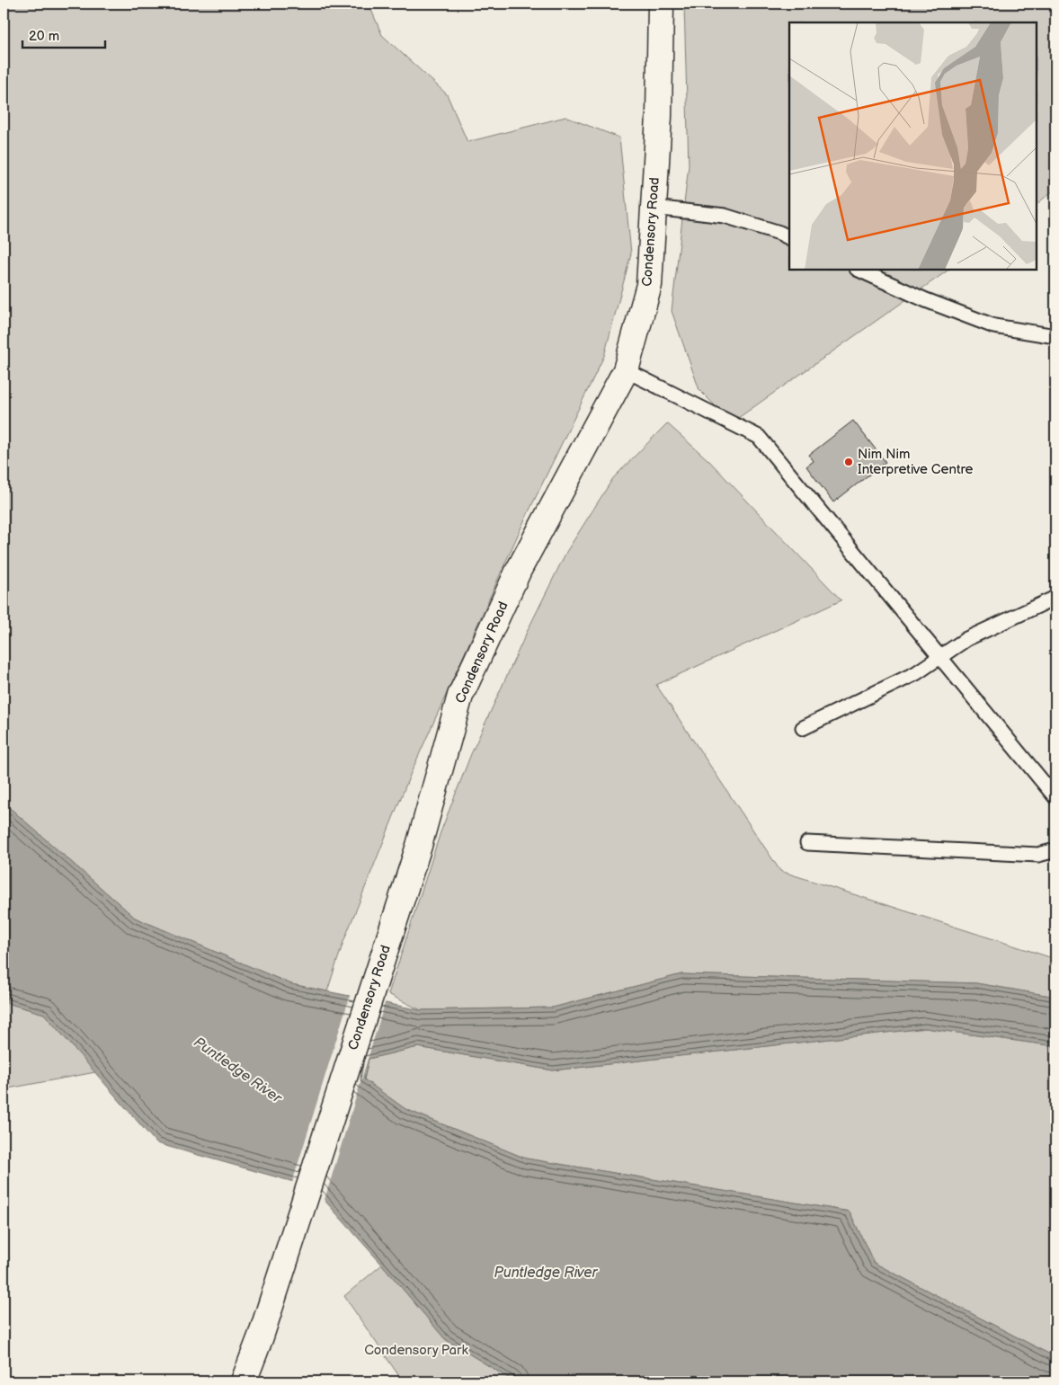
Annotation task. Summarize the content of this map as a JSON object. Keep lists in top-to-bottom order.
{
  "streets": {
    "street": ["Condensory Road"]
  },
  "water": ["Puntledge River"],
  "parks": ["Condensory Park"],
  "places": ["Nim Nim Interpretive Centre"],
  "scale_bar": "20 m"
}
